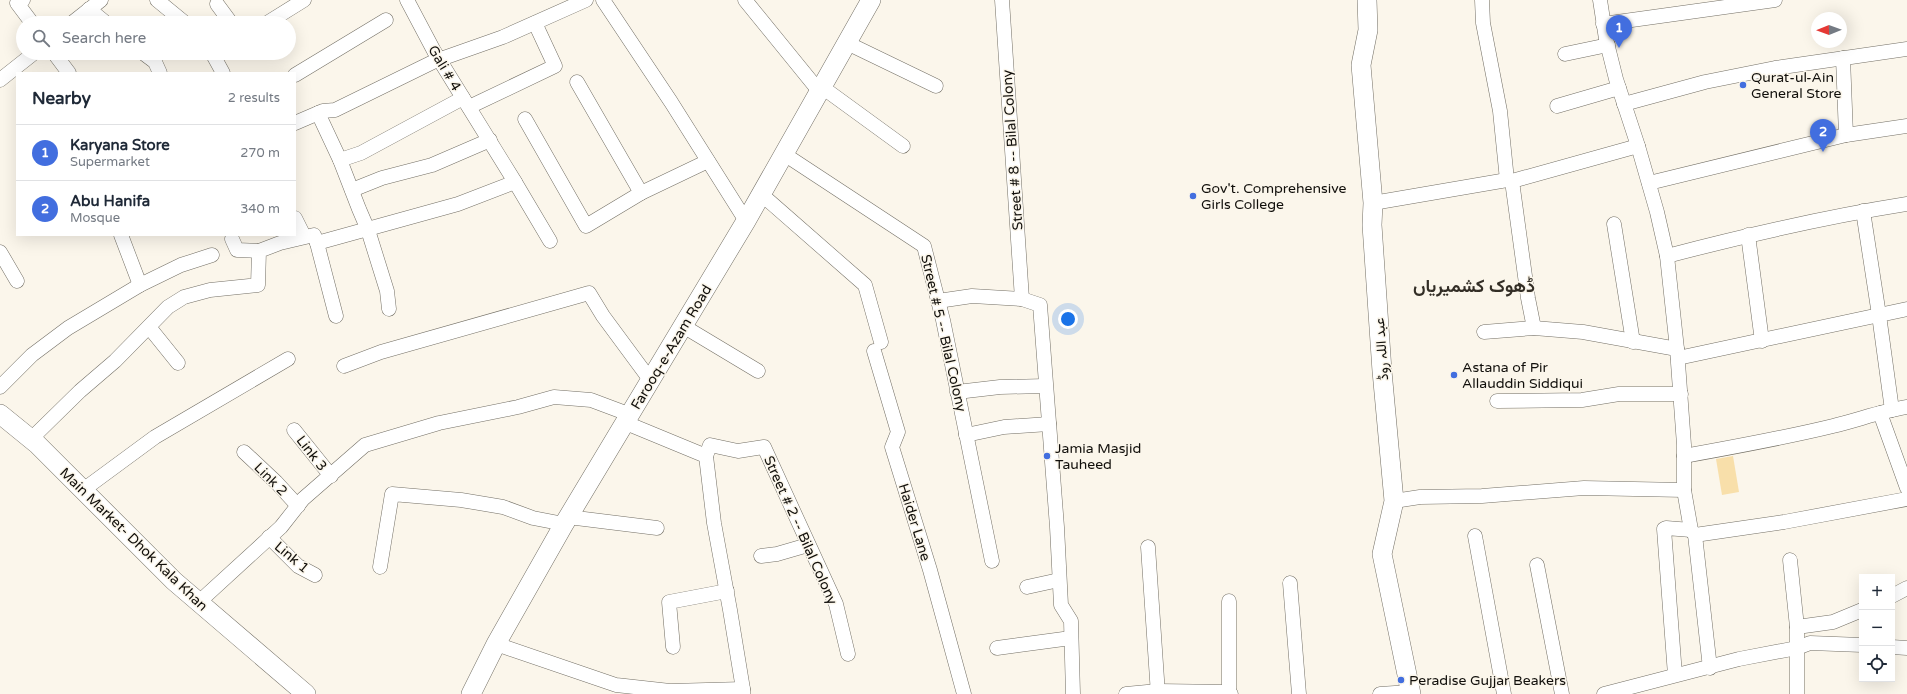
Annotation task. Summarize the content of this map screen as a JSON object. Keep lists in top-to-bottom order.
{
  "streets": {
    "street": [
      "Gali # 4",
      "Street # 8 -- Bilal Colony",
      "Street # 5 -- Bilal Colony",
      "Farooq-e-Azam Road",
      "عبد اللہ روڈ",
      "Link 3",
      "Link 2",
      "Haider Lane",
      "Street # 2 -- Bilal Colony",
      "Main Market- Dhok Kala Khan",
      "Link 1"
    ]
  },
  "crossings": [
    ["Street # 5 -- Bilal Colony", "Farooq-e-Azam Road"],
    ["Farooq-e-Azam Road", "Haider Lane"]
  ],
  "districts": ["ڈھوک کشمیریاں"],
  "places": [
    "Qurat-ul-Ain General Store",
    "Gov't. Comprehensive Girls College",
    "Astana of Pir Allauddin Siddiqui",
    "Jamia Masjid Tauheed",
    "Peradise Gujjar Beakers"
  ],
  "north": "left",
  "page": {
    "pins": ["1", "2"],
    "search": "Search here",
    "heading": ["Nearby", "2 results"],
    "list": [
      {
        "mark": "1",
        "name": "Karyana Store",
        "note": "Supermarket",
        "value": "270 m"
      },
      {
        "mark": "2",
        "name": "Abu Hanifa",
        "note": "Mosque",
        "value": "340 m"
      }
    ],
    "map_buttons": ["+", "−"]
  }
}
